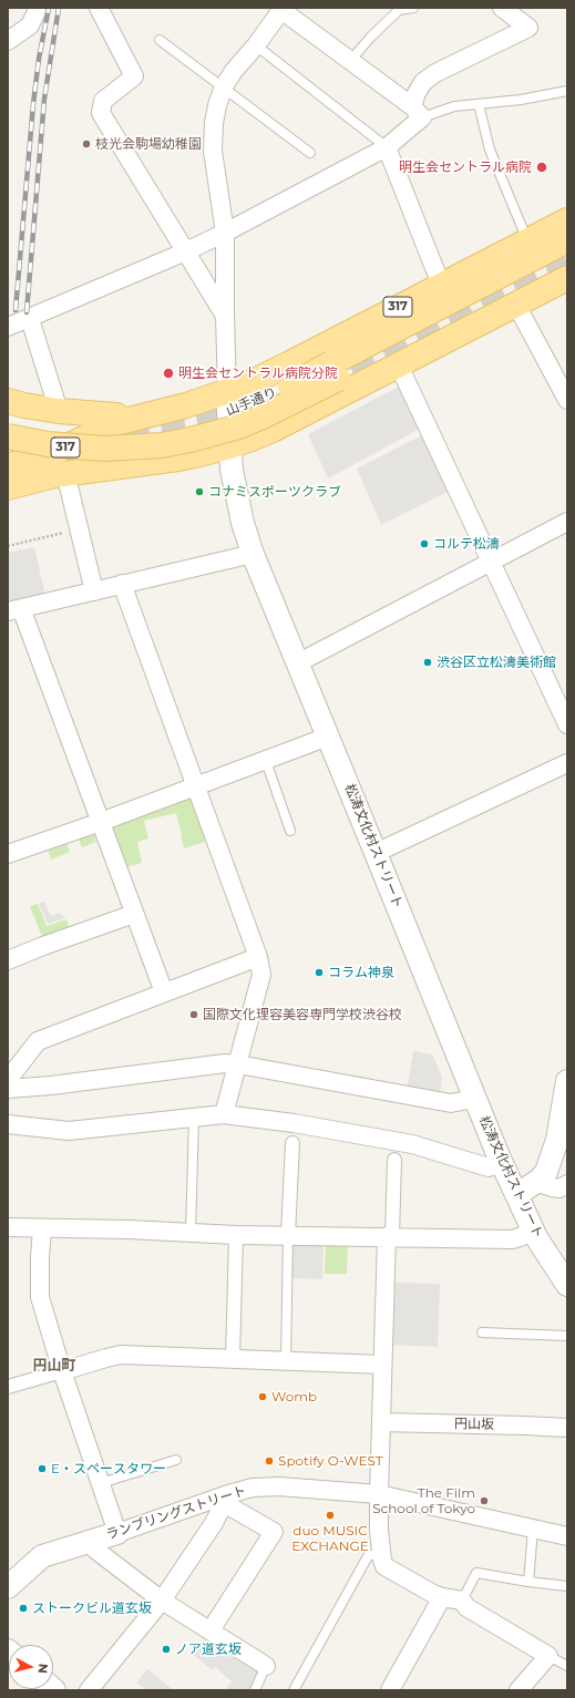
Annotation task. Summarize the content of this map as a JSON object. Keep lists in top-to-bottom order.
{
  "streets": {
    "main road": ["317", "山手通り"],
    "street": ["松涛文化村ストリート", "円山坂", "ランブリングストリート"]
  },
  "crossings": [
    ["317", "松涛文化村ストリート"]
  ],
  "districts": ["円山町"],
  "places": [
    "枝光会駒場幼稚園",
    "明生会セントラル病院",
    "明生会セントラル病院分院",
    "コナミスポーツクラブ",
    "コルテ松濤",
    "渋谷区立松濤美術館",
    "コラム神泉",
    "国際文化理容美容専門学校渋谷校",
    "Womb",
    "Spotify O-WEST",
    "E・スペースタワー",
    "The Film School of Tokyo",
    "duo MUSIC EXCHANGE",
    "ストークビル道玄坂",
    "ノア道玄坂"
  ],
  "north": "right"
}
